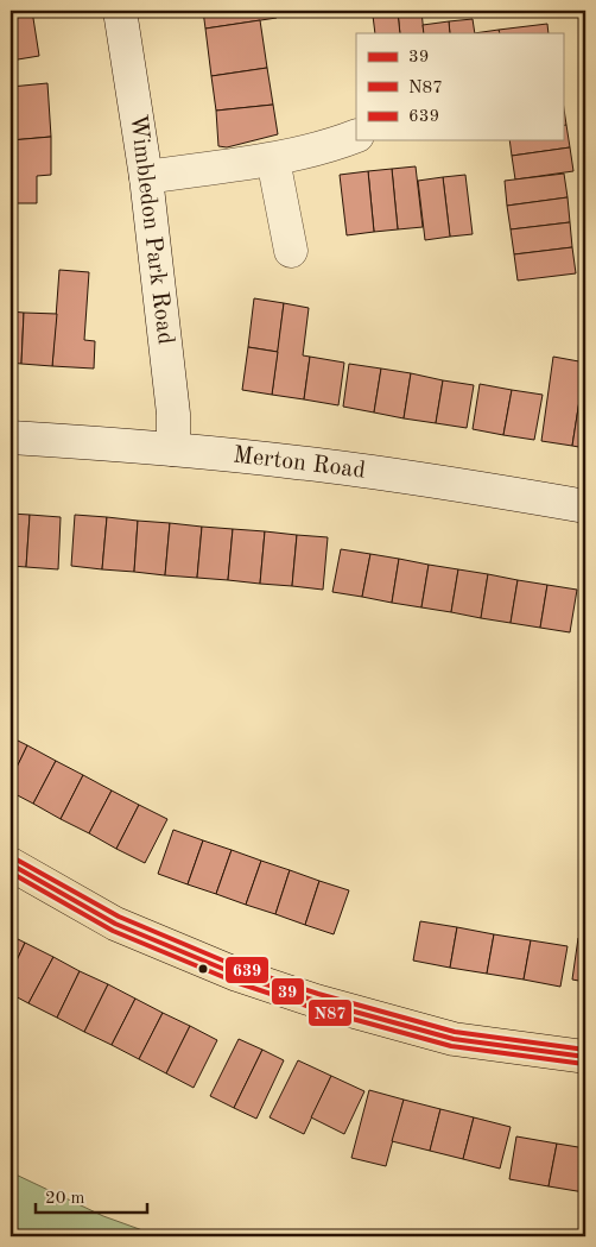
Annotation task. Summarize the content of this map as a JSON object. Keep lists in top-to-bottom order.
{
  "streets": {
    "street": ["Wimbledon Park Road", "Merton Road"]
  },
  "crossings": [
    ["Wimbledon Park Road", "Merton Road"]
  ],
  "lines": ["transit line 639", "transit line 39", "transit line N87"],
  "legend": ["39", "N87", "639"],
  "scale_bar": "20 m"
}
